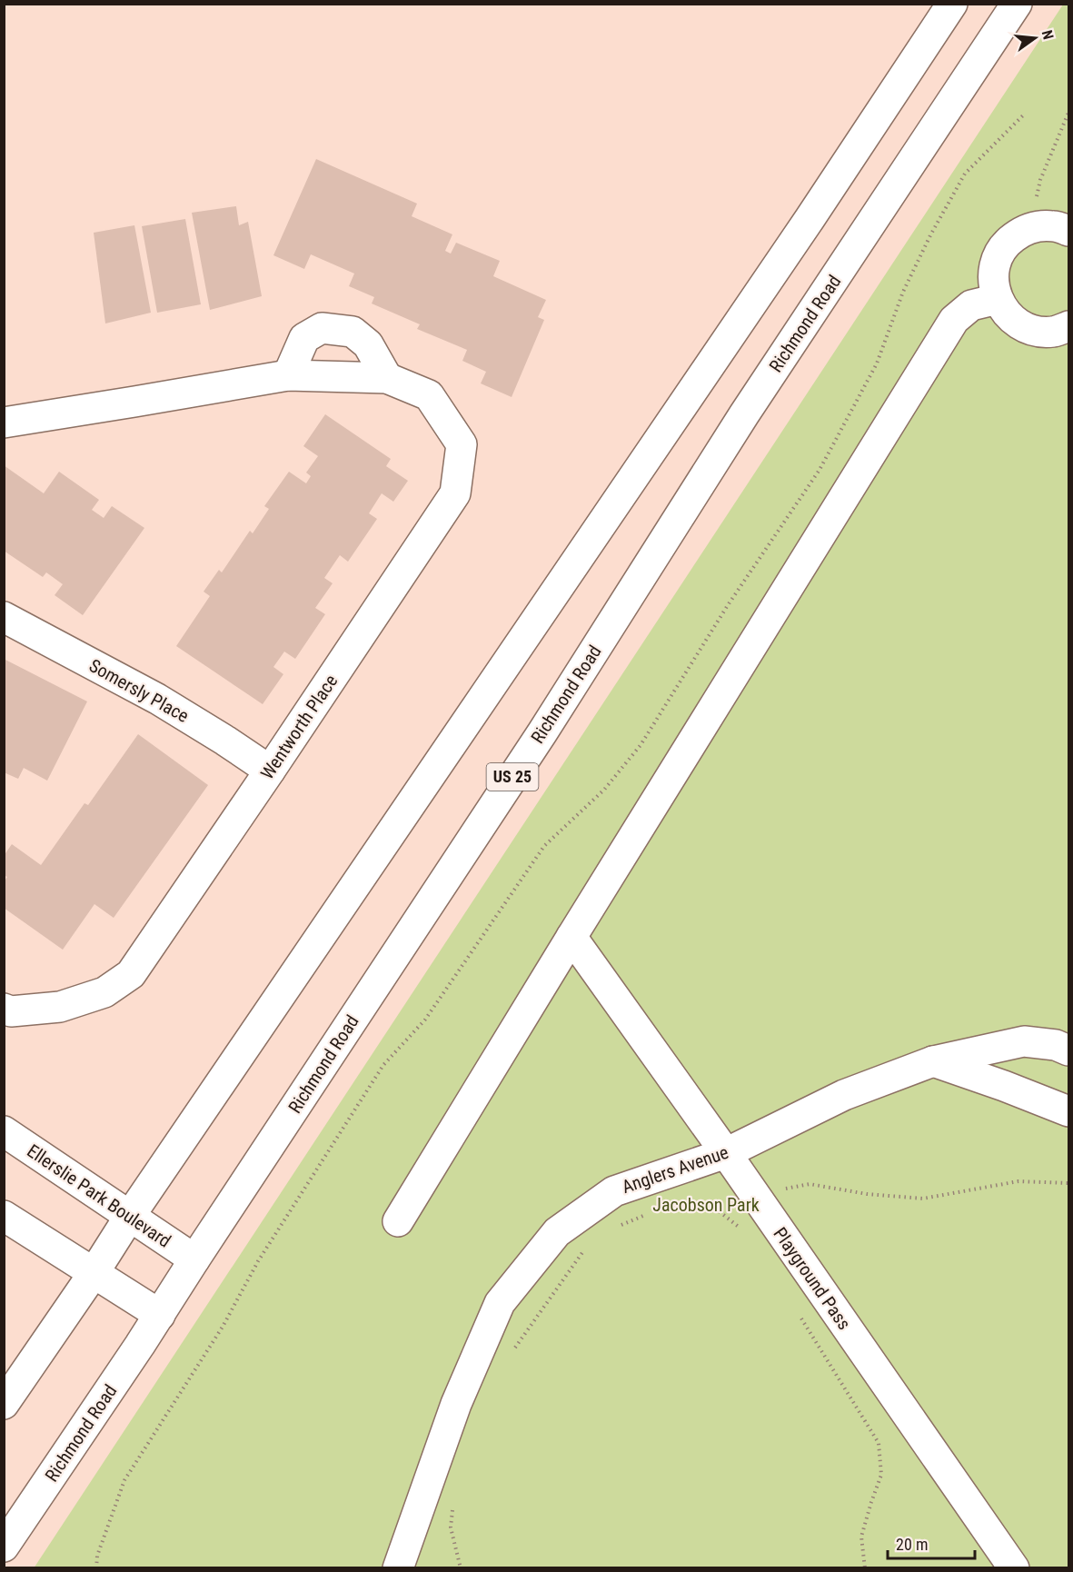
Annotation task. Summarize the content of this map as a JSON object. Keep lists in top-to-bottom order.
{
  "streets": {
    "main road": [
      "Richmond Road",
      "Somersly Place",
      "Wentworth Place",
      "US 25",
      "Anglers Avenue",
      "Ellerslie Park Boulevard",
      "Playground Pass"
    ]
  },
  "crossings": [
    ["Richmond Road", "Ellerslie Park Boulevard"],
    ["Somersly Place", "Wentworth Place"],
    ["Anglers Avenue", "Playground Pass"]
  ],
  "parks": ["Jacobson Park"],
  "scale_bar": "20 m",
  "north": "right"
}
